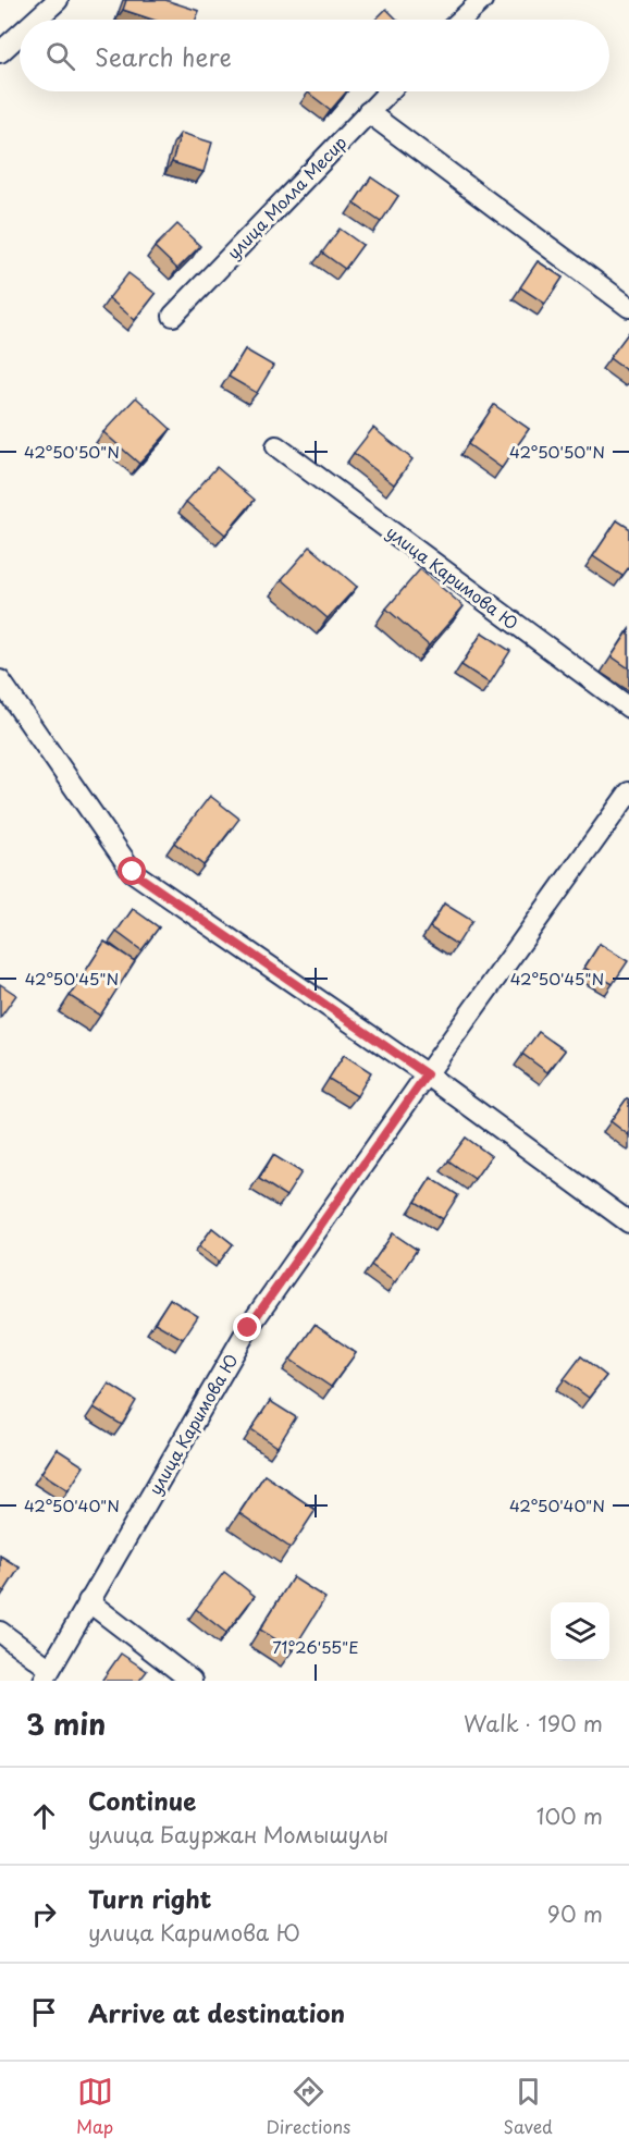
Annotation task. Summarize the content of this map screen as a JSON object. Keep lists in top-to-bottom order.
{
  "streets": {
    "street": ["улица Молла Месир", "улица Каримова Ю"]
  },
  "page": {
    "search": "Search here",
    "heading": ["3 min", "Walk · 190 m"],
    "list": [
      ["Continue", "улица Бауржан Момышулы", "100 m"],
      ["Turn right", "улица Каримова Ю", "90 m"],
      "Arrive at destination"
    ],
    "nav": ["Map", "Directions", "Saved"]
  },
  "coordinates": [
    "42°50'50\"N",
    "42°50'45\"N",
    "42°50'40\"N",
    "71°26'55\"E"
  ]
}
